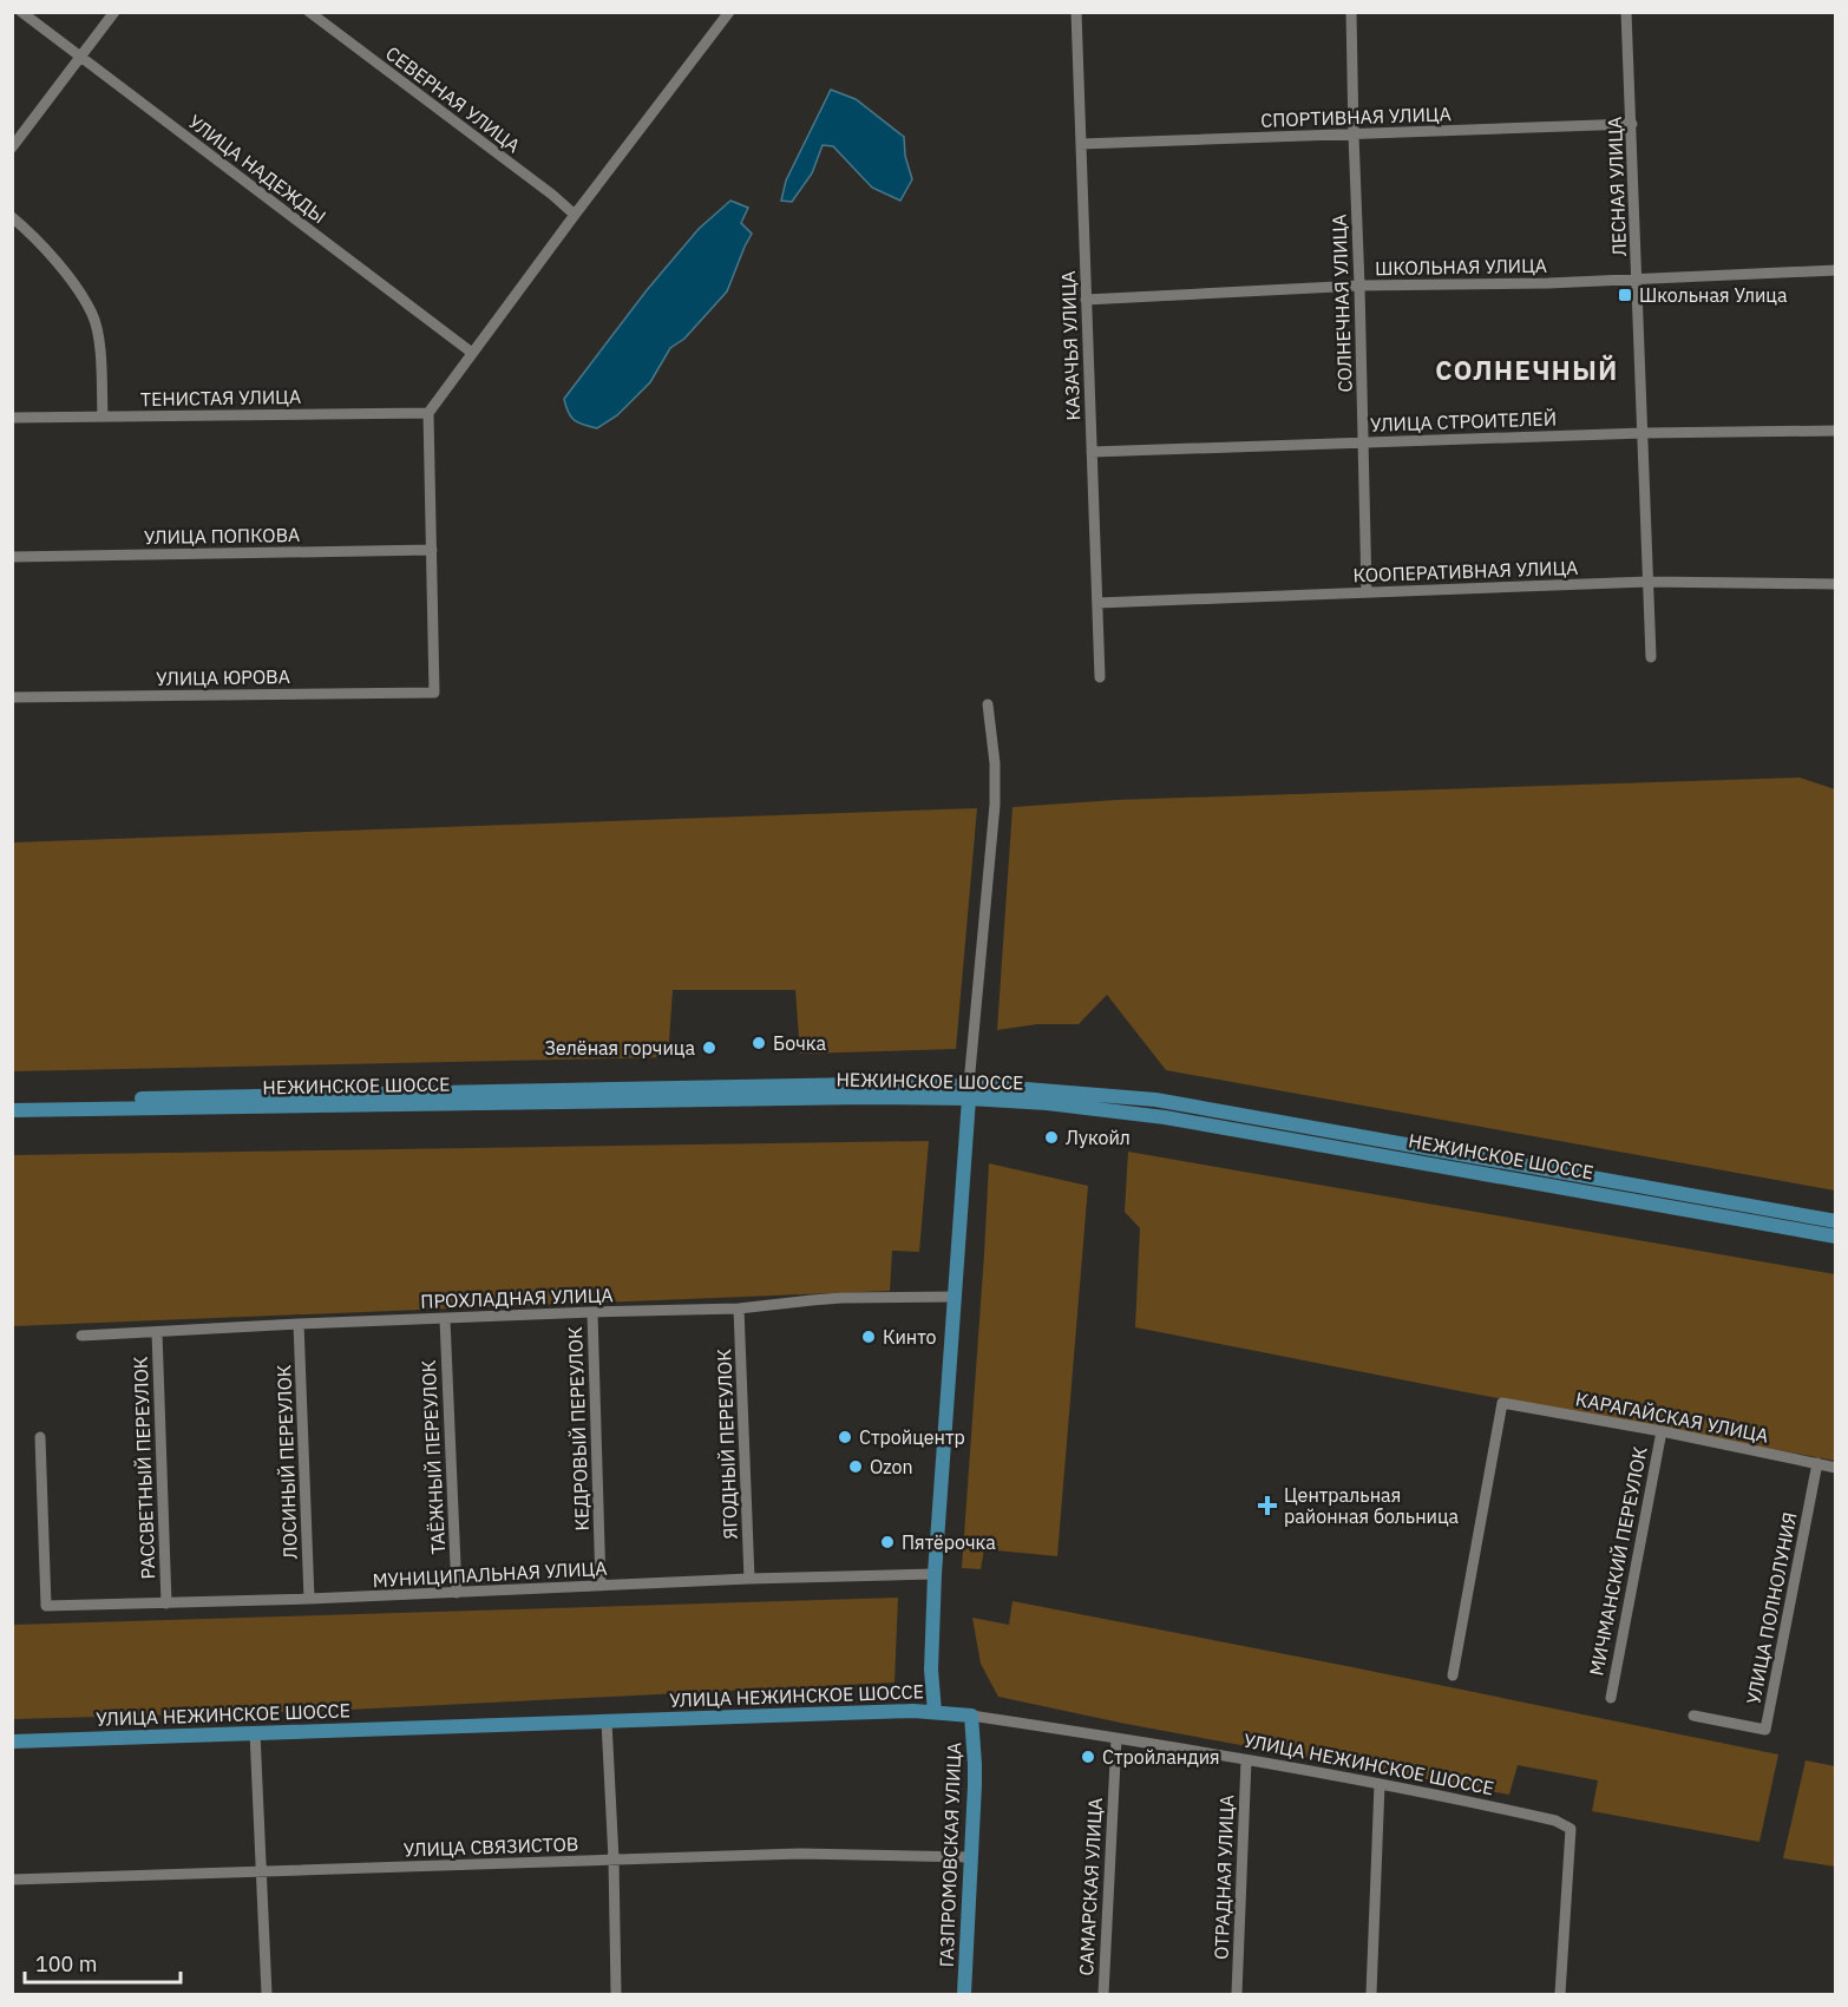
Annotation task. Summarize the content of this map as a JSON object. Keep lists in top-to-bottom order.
{
  "streets": {
    "main road": ["НЕЖИНСКОЕ ШОССЕ", "УЛИЦА НЕЖИНСКОЕ ШОССЕ", "ГАЗПРОМОВСКАЯ УЛИЦА"],
    "street": [
      "СЕВЕРНАЯ УЛИЦА",
      "СПОРТИВНАЯ УЛИЦА",
      "УЛИЦА НАДЕЖДЫ",
      "ЛЕСНАЯ УЛИЦА",
      "ШКОЛЬНАЯ УЛИЦА",
      "СОЛНЕЧНАЯ УЛИЦА",
      "КАЗАЧЬЯ УЛИЦА",
      "ТЕНИСТАЯ УЛИЦА",
      "УЛИЦА СТРОИТЕЛЕЙ",
      "УЛИЦА ПОПКОВА",
      "КООПЕРАТИВНАЯ УЛИЦА",
      "УЛИЦА ЮРОВА",
      "ПРОХЛАДНАЯ УЛИЦА",
      "КАРАГАЙСКАЯ УЛИЦА",
      "КЕДРОВЫЙ ПЕРЕУЛОК",
      "ЯГОДНЫЙ ПЕРЕУЛОК",
      "ТАЁЖНЫЙ ПЕРЕУЛОК",
      "ЛОСИНЫЙ ПЕРЕУЛОК",
      "РАССВЕТНЫЙ ПЕРЕУЛОК",
      "МИЧМАНСКИЙ ПЕРЕУЛОК",
      "МУНИЦИПАЛЬНАЯ УЛИЦА",
      "УЛИЦА ПОЛНОЛУНИЯ",
      "УЛИЦА СВЯЗИСТОВ",
      "ОТРАДНАЯ УЛИЦА",
      "САМАРСКАЯ УЛИЦА"
    ]
  },
  "crossings": [
    ["СПОРТИВНАЯ УЛИЦА", "ЛЕСНАЯ УЛИЦА"],
    ["СПОРТИВНАЯ УЛИЦА", "СОЛНЕЧНАЯ УЛИЦА"],
    ["СПОРТИВНАЯ УЛИЦА", "КАЗАЧЬЯ УЛИЦА"],
    ["ЛЕСНАЯ УЛИЦА", "ШКОЛЬНАЯ УЛИЦА"],
    ["ЛЕСНАЯ УЛИЦА", "УЛИЦА СТРОИТЕЛЕЙ"],
    ["ЛЕСНАЯ УЛИЦА", "КООПЕРАТИВНАЯ УЛИЦА"],
    ["ШКОЛЬНАЯ УЛИЦА", "СОЛНЕЧНАЯ УЛИЦА"],
    ["ШКОЛЬНАЯ УЛИЦА", "КАЗАЧЬЯ УЛИЦА"],
    ["СОЛНЕЧНАЯ УЛИЦА", "УЛИЦА СТРОИТЕЛЕЙ"],
    ["СОЛНЕЧНАЯ УЛИЦА", "КООПЕРАТИВНАЯ УЛИЦА"],
    ["КАЗАЧЬЯ УЛИЦА", "УЛИЦА СТРОИТЕЛЕЙ"],
    ["КАЗАЧЬЯ УЛИЦА", "КООПЕРАТИВНАЯ УЛИЦА"],
    ["УЛИЦА ПОПКОВА", "УЛИЦА ЮРОВА"],
    ["ПРОХЛАДНАЯ УЛИЦА", "КЕДРОВЫЙ ПЕРЕУЛОК"],
    ["ПРОХЛАДНАЯ УЛИЦА", "ЯГОДНЫЙ ПЕРЕУЛОК"],
    ["ПРОХЛАДНАЯ УЛИЦА", "ТАЁЖНЫЙ ПЕРЕУЛОК"],
    ["ПРОХЛАДНАЯ УЛИЦА", "ЛОСИНЫЙ ПЕРЕУЛОК"],
    ["ПРОХЛАДНАЯ УЛИЦА", "РАССВЕТНЫЙ ПЕРЕУЛОК"],
    ["КАРАГАЙСКАЯ УЛИЦА", "МИЧМАНСКИЙ ПЕРЕУЛОК"],
    ["КАРАГАЙСКАЯ УЛИЦА", "УЛИЦА ПОЛНОЛУНИЯ"],
    ["КЕДРОВЫЙ ПЕРЕУЛОК", "МУНИЦИПАЛЬНАЯ УЛИЦА"],
    ["ЯГОДНЫЙ ПЕРЕУЛОК", "МУНИЦИПАЛЬНАЯ УЛИЦА"],
    ["ТАЁЖНЫЙ ПЕРЕУЛОК", "МУНИЦИПАЛЬНАЯ УЛИЦА"],
    ["ЛОСИНЫЙ ПЕРЕУЛОК", "МУНИЦИПАЛЬНАЯ УЛИЦА"],
    ["РАССВЕТНЫЙ ПЕРЕУЛОК", "МУНИЦИПАЛЬНАЯ УЛИЦА"],
    ["УЛИЦА НЕЖИНСКОЕ ШОССЕ", "ГАЗПРОМОВСКАЯ УЛИЦА"],
    ["УЛИЦА НЕЖИНСКОЕ ШОССЕ", "ОТРАДНАЯ УЛИЦА"],
    ["УЛИЦА НЕЖИНСКОЕ ШОССЕ", "САМАРСКАЯ УЛИЦА"],
    ["УЛИЦА СВЯЗИСТОВ", "ГАЗПРОМОВСКАЯ УЛИЦА"]
  ],
  "districts": ["СОЛНЕЧНЫЙ"],
  "places": {
    "transit": ["Школьная Улица"],
    "other": [
      "Бочка",
      "Зелёная горчица",
      "Лукойл",
      "Кинто",
      "Стройцентр",
      "Ozon",
      "Пятёрочка",
      "Стройландия"
    ],
    "health": ["Центральная районная больница"]
  },
  "scale_bar": "100 m"
}
